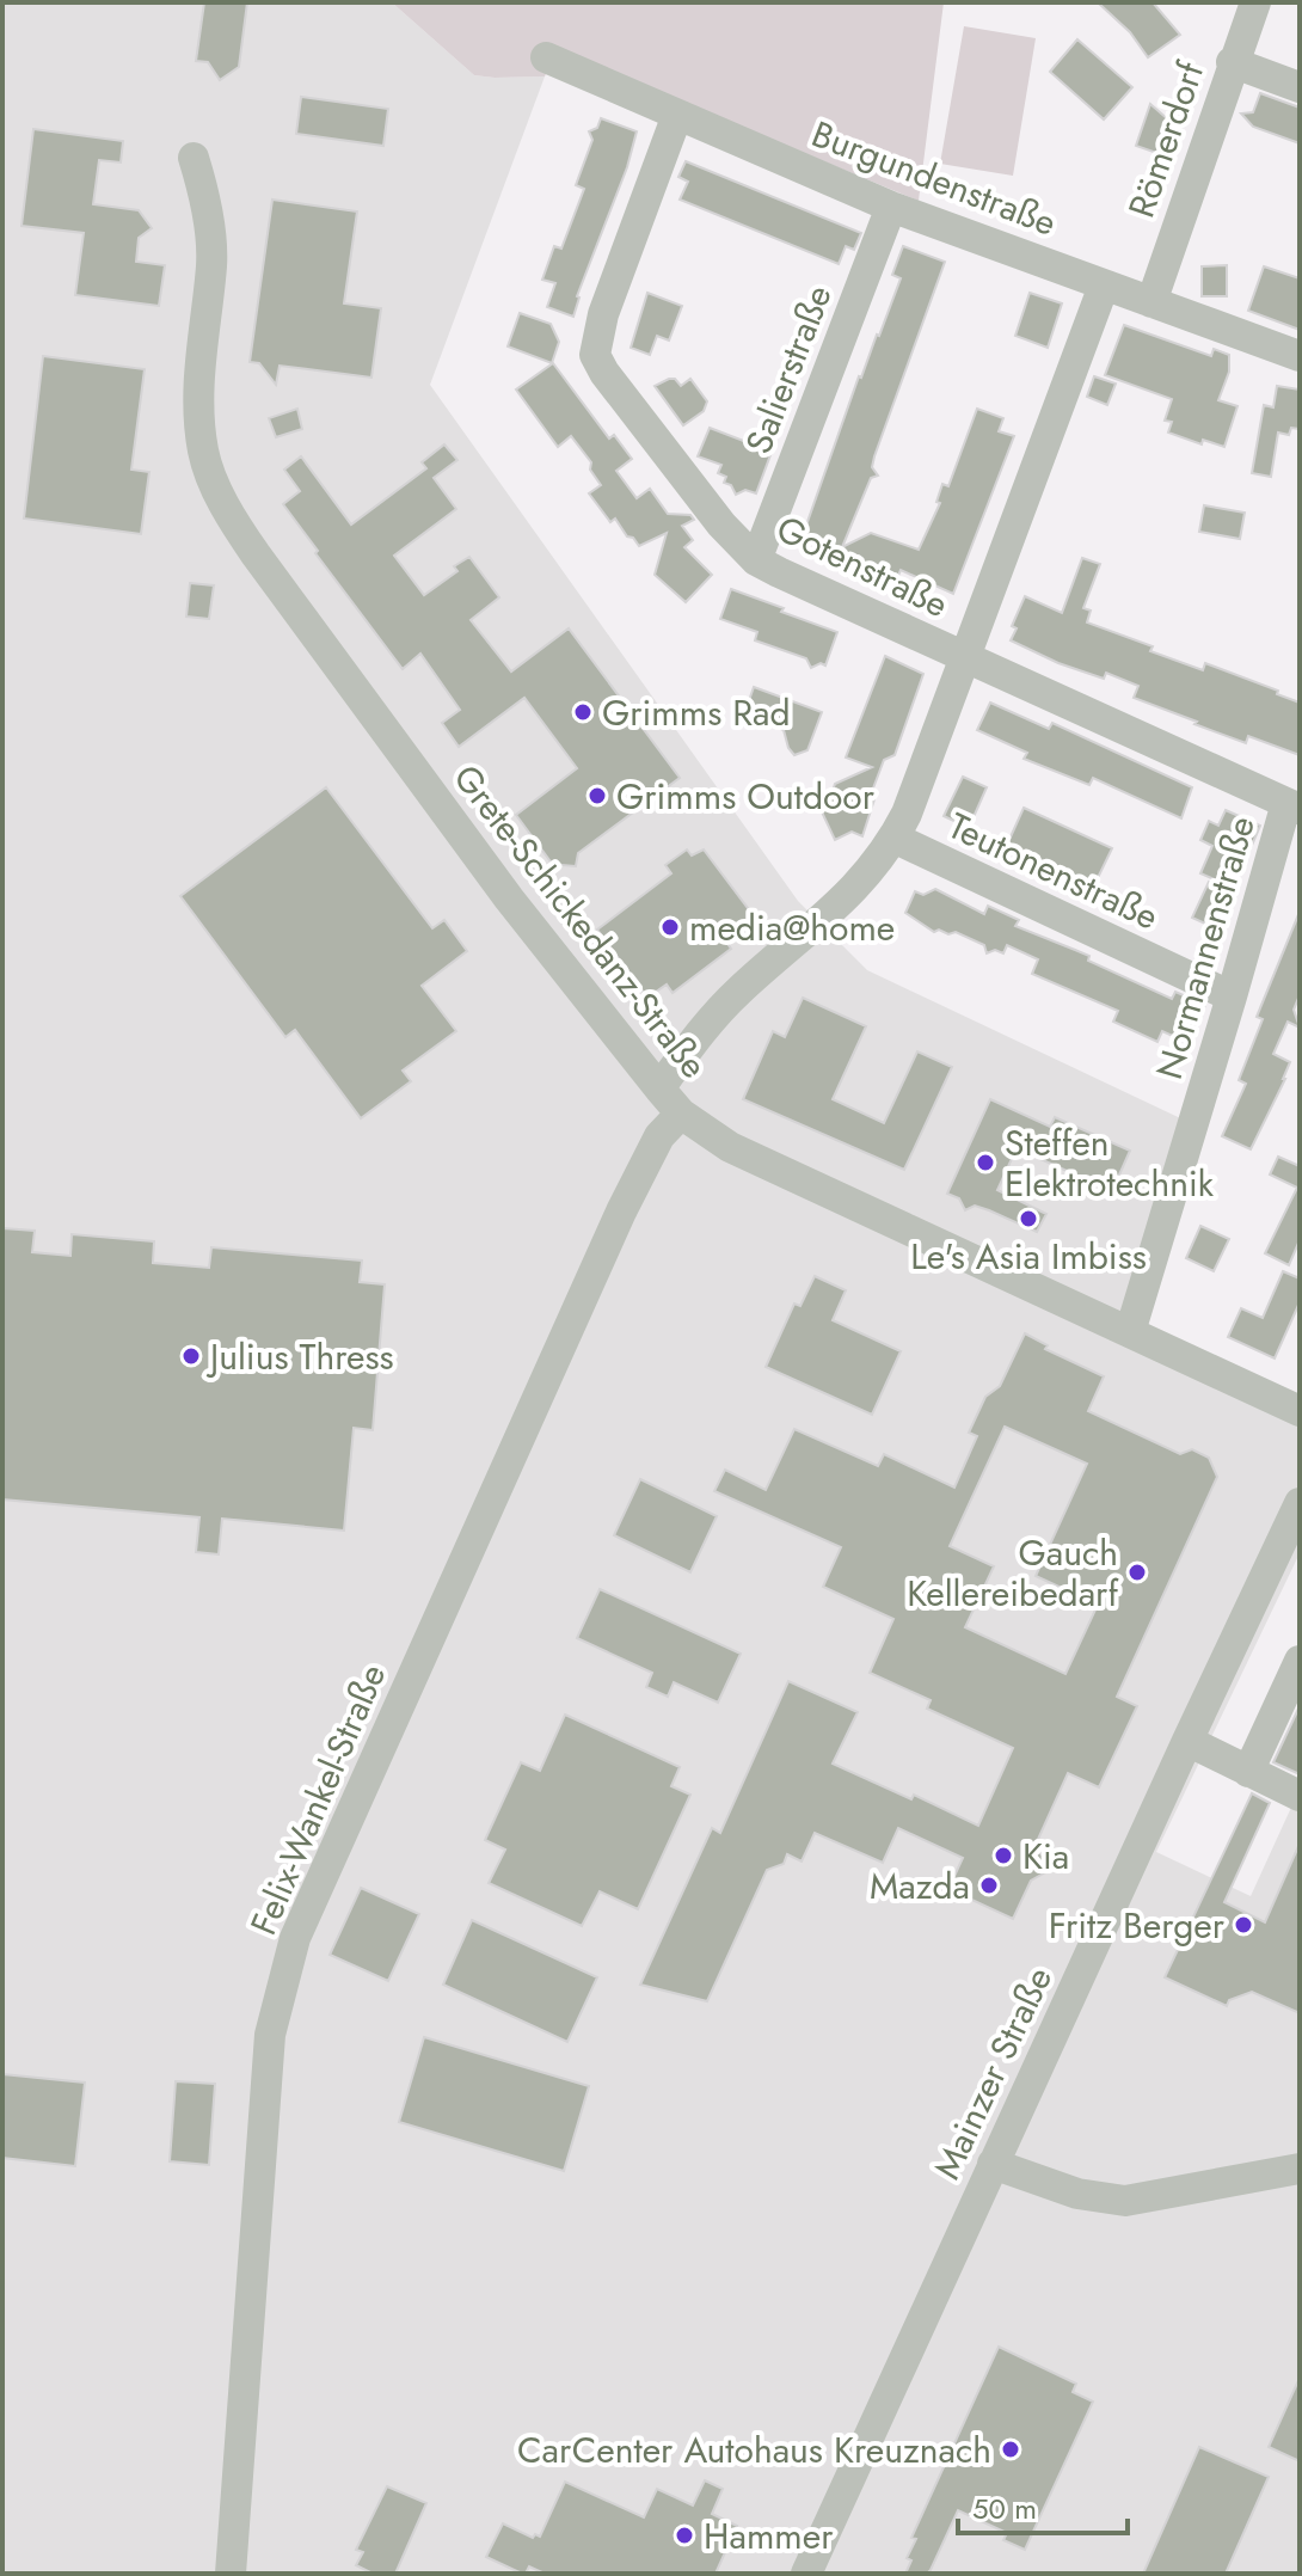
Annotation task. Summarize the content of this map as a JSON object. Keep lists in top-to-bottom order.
{
  "streets": {
    "street": [
      "Römerdorf",
      "Burgundenstraße",
      "Salierstraße",
      "Gotenstraße",
      "Teutonenstraße",
      "Grete-Schickedanz-Straße",
      "Normannenstraße",
      "Felix-Wankel-Straße",
      "Mainzer Straße"
    ]
  },
  "crossings": [
    ["Römerdorf", "Burgundenstraße"],
    ["Burgundenstraße", "Salierstraße"],
    ["Burgundenstraße", "Gotenstraße"],
    ["Salierstraße", "Gotenstraße"],
    ["Gotenstraße", "Normannenstraße"],
    ["Teutonenstraße", "Normannenstraße"],
    ["Grete-Schickedanz-Straße", "Normannenstraße"],
    ["Grete-Schickedanz-Straße", "Felix-Wankel-Straße"]
  ],
  "places": [
    "Grimms Rad",
    "Grimms Outdoor",
    "media@home",
    "Steffen Elektrotechnik",
    "Le's Asia Imbiss",
    "Julius Thress",
    "Gauch Kellereibedarf",
    "Kia",
    "Mazda",
    "Fritz Berger",
    "CarCenter Autohaus Kreuznach",
    "Hammer"
  ],
  "scale_bar": "50 m"
}
